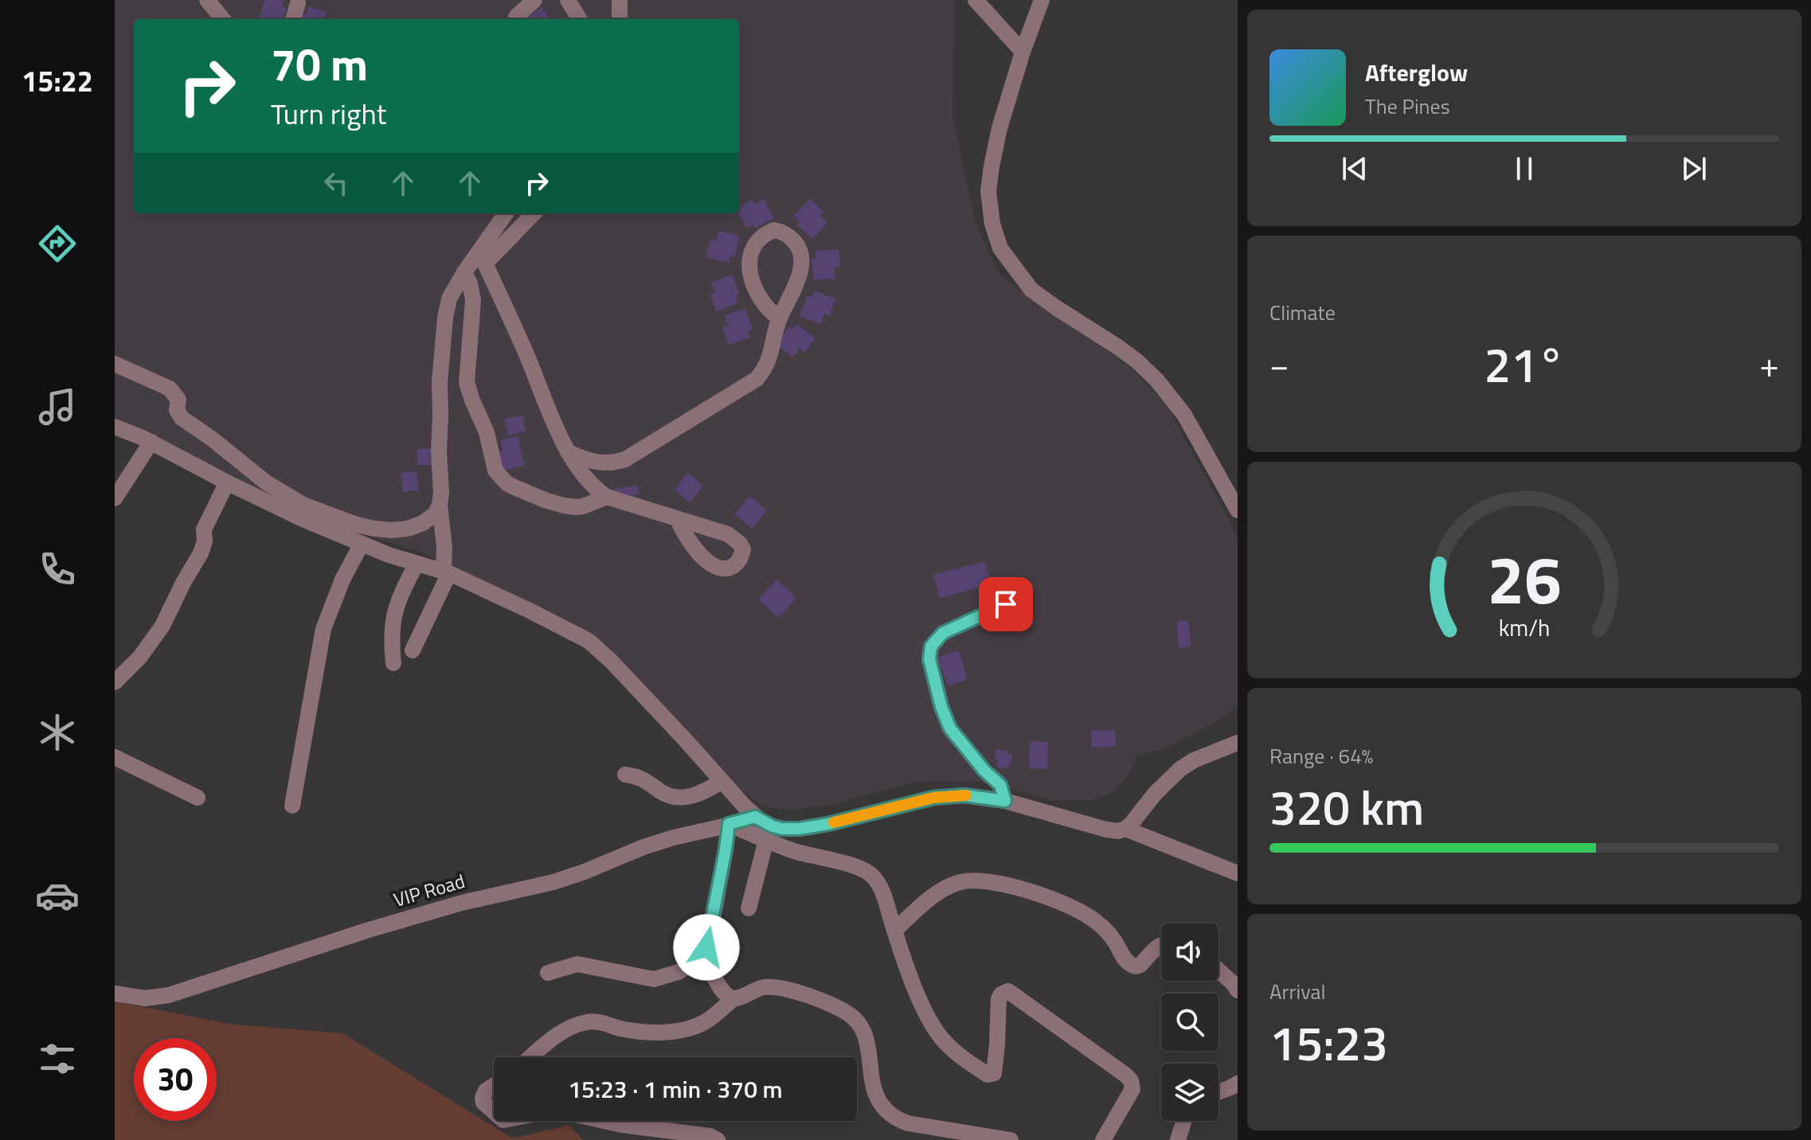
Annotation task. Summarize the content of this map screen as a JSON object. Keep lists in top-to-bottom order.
{
  "streets": {
    "street": ["VIP Road"]
  },
  "page": {
    "tabs": "15:22",
    "turn": ["70 m", "Turn right"],
    "song": ["Afterglow", "The Pines"],
    "tile": [
      "Climate",
      ["Range · 64%", "320 km"],
      ["Arrival", "15:23"]
    ],
    "heat": ["−", "21°", "+"],
    "limit": "30",
    "trip": "15:23 · 1 min · 370 m",
    "gauge": ["26", "km/h"]
  }
}
